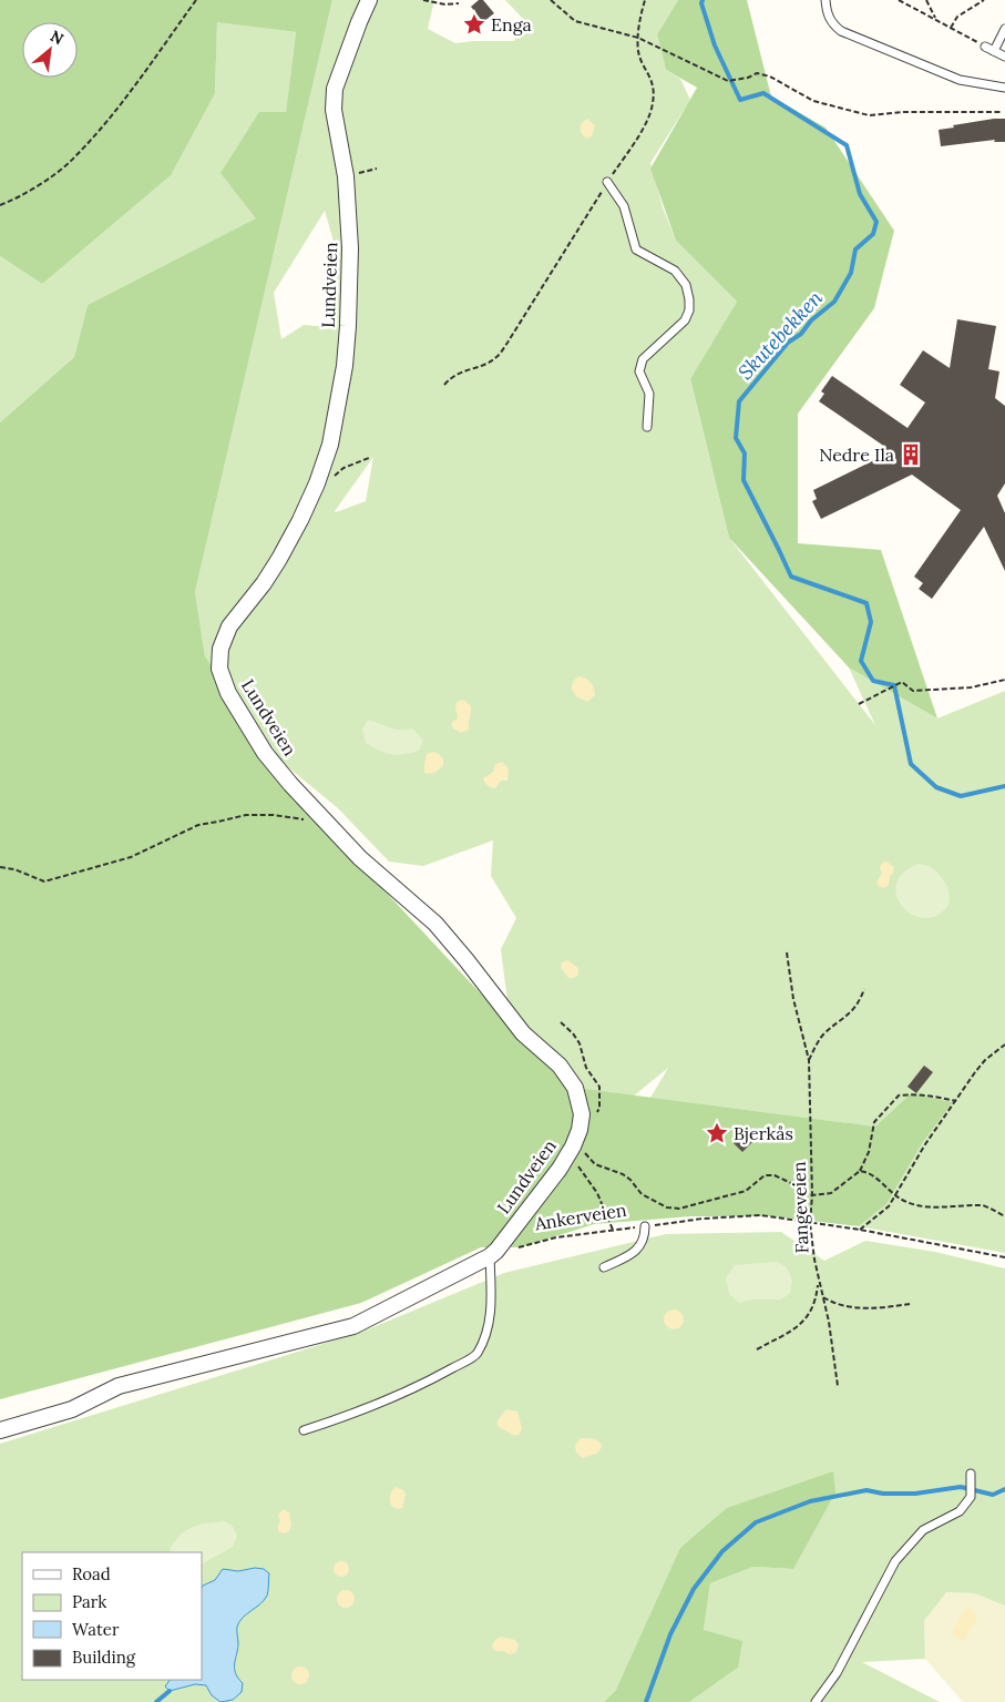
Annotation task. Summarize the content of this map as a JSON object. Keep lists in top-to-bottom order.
{
  "streets": {
    "street": ["Lundveien"],
    "path": ["Fangeveien", "Ankerveien"]
  },
  "crossings": [
    ["Lundveien", "Ankerveien"],
    ["Fangeveien", "Ankerveien"]
  ],
  "water": ["Skutebekken"],
  "places": {
    "place": ["Enga", "Bjerkås"],
    "building": ["Nedre Ila"]
  },
  "legend": [
    "Road",
    "Park",
    "Water",
    "Building"
  ],
  "north": "top right"
}
